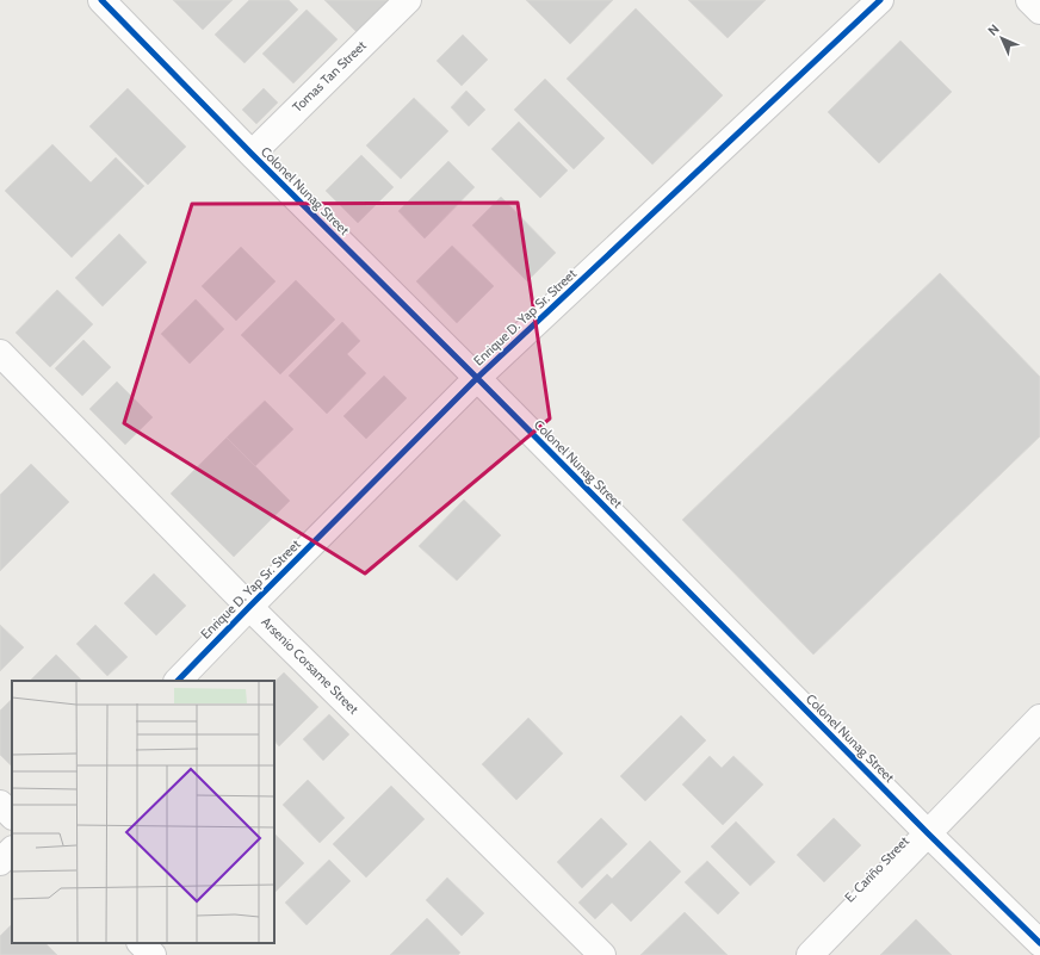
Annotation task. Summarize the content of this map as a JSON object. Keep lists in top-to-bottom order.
{
  "streets": {
    "street": [
      "Tomas Tan Street",
      "Colonel Nunag Street",
      "Enrique D. Yap Sr. Street",
      "Arsenio Corsame Street",
      "E. Cariño Street"
    ]
  },
  "crossings": [
    ["Tomas Tan Street", "Colonel Nunag Street"],
    ["Colonel Nunag Street", "Enrique D. Yap Sr. Street"],
    ["Colonel Nunag Street", "E. Cariño Street"],
    ["Enrique D. Yap Sr. Street", "Arsenio Corsame Street"]
  ],
  "north": "top left"
}
